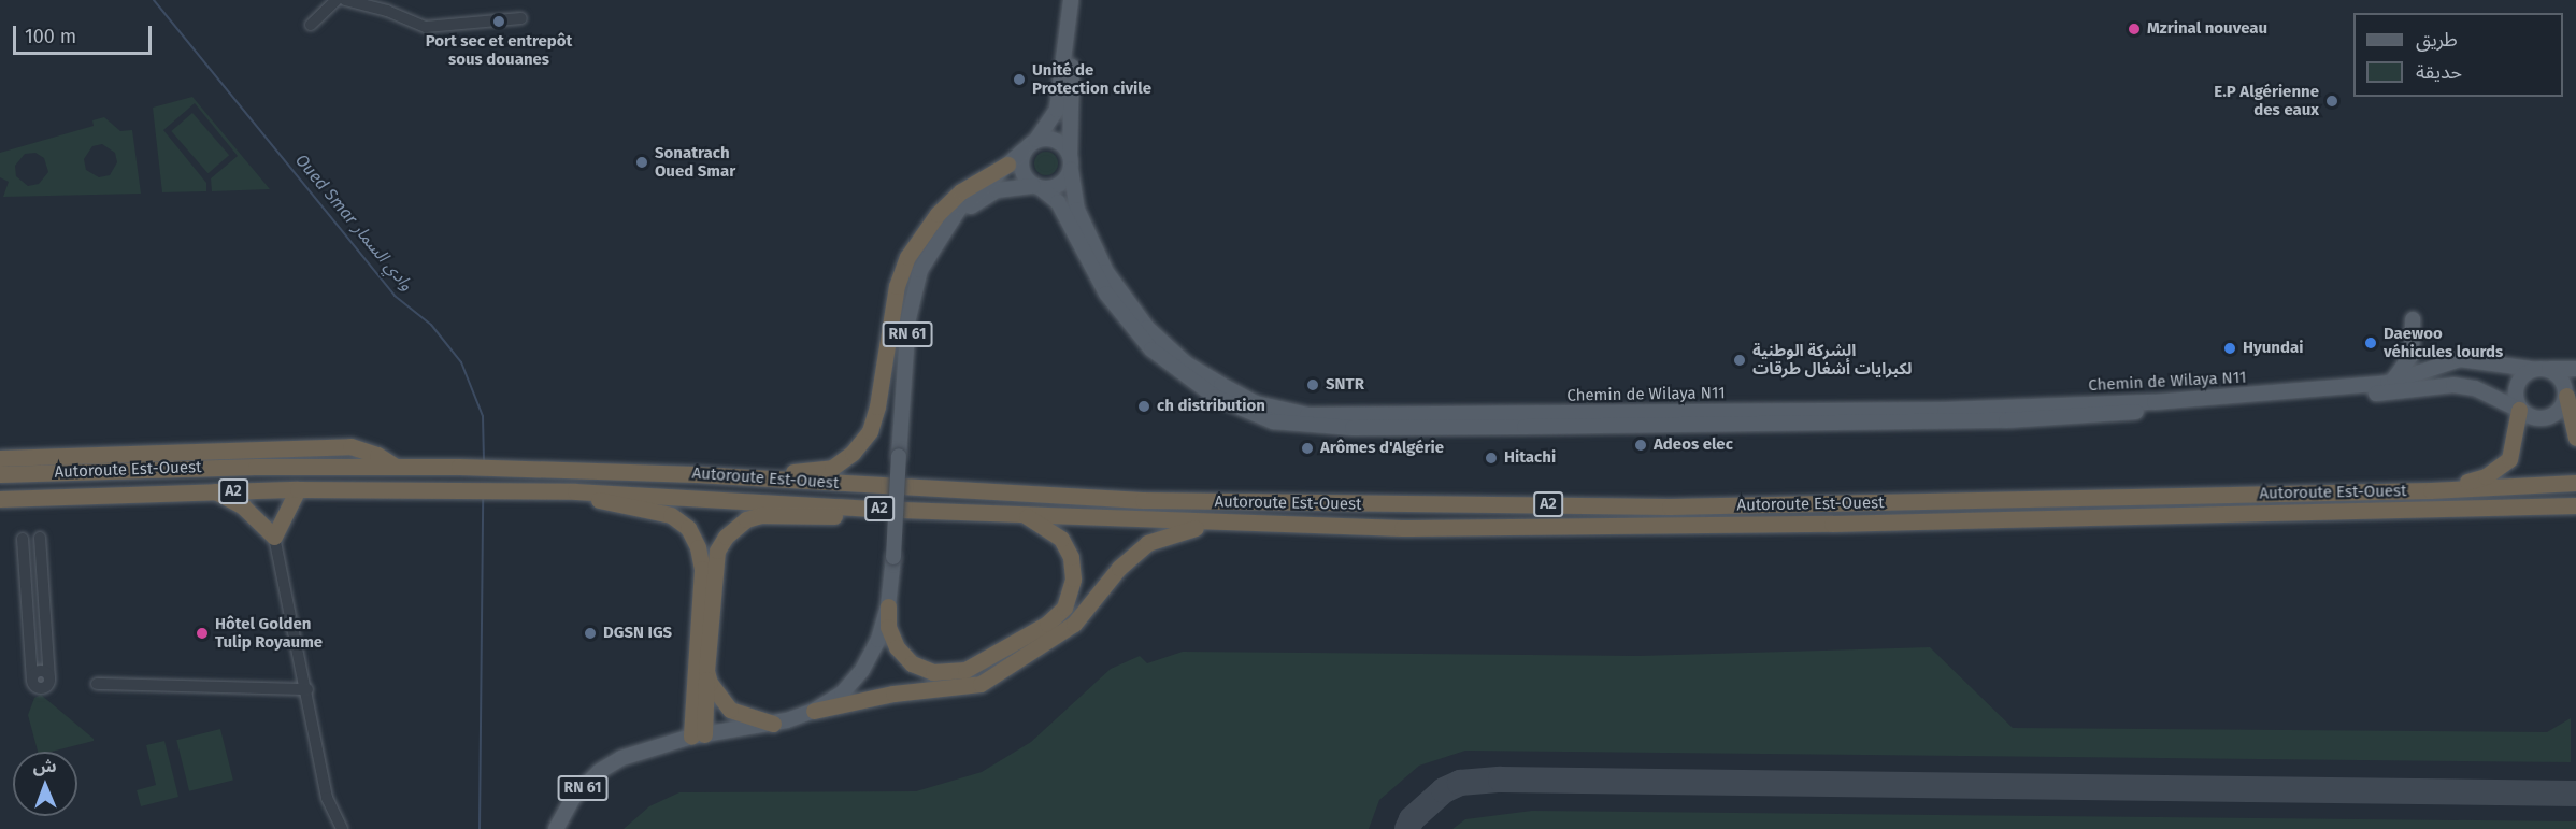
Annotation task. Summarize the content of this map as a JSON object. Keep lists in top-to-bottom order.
{
  "streets": {
    "highway": ["Autoroute Est-Ouest", "A2"],
    "main road": ["RN 61", "Chemin de Wilaya N11"]
  },
  "crossings": [
    ["RN 61", "Chemin de Wilaya N11"]
  ],
  "water": ["Oued Smar وادي السمار"],
  "places": [
    "Port sec et entrepôt sous douanes",
    "Mzrinal nouveau",
    "Unité de Protection civile",
    "E.P Algérienne des eaux",
    "Sonatrach Oued Smar",
    "Daewoo véhicules lourds",
    "Hyundai",
    "الشركة الوطنية لكبرايات أشغال طرقات",
    "SNTR",
    "ch distribution",
    "Adeos elec",
    "Arômes d'Algérie",
    "Hitachi",
    "Hôtel Golden Tulip Royaume",
    "DGSN IGS"
  ],
  "legend": ["طريق", "حديقة"],
  "scale_bar": "100 m",
  "north": "top"
}
